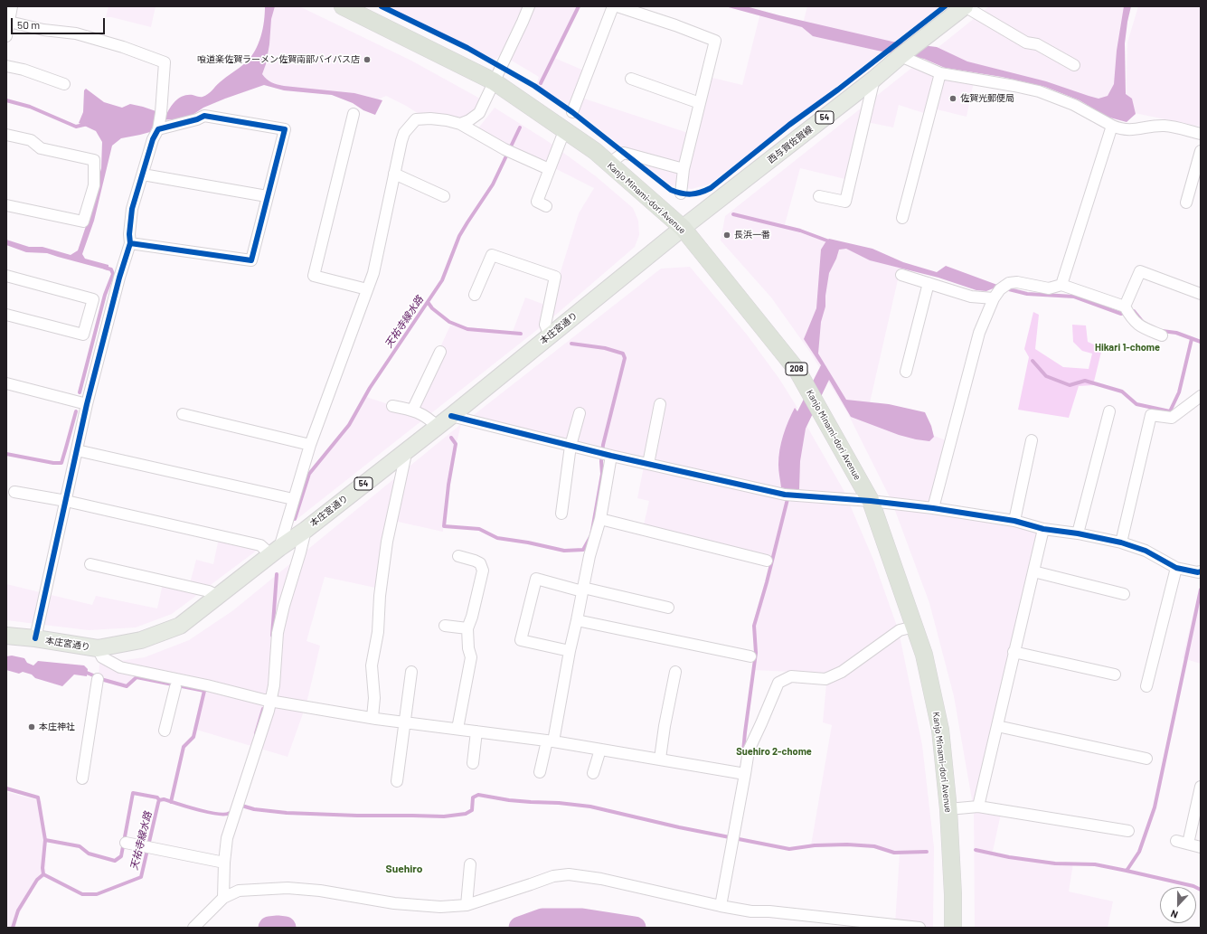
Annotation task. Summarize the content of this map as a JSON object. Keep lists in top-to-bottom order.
{
  "streets": {
    "highway": ["Kanjo Minami-dori Avenue", "208"],
    "main road": ["54", "西与賀佐賀線", "本庄宮通り"]
  },
  "crossings": [
    ["西与賀佐賀線", "Kanjo Minami-dori Avenue"],
    ["西与賀佐賀線", "本庄宮通り"],
    ["Kanjo Minami-dori Avenue", "本庄宮通り"]
  ],
  "districts": ["Hikari 1-chome", "Suehiro 2-chome", "Suehiro"],
  "water": ["天祐寺線水路"],
  "places": [
    "喰道楽佐賀ラーメン佐賀南部バイパス店",
    "佐賀光郵便局",
    "長浜一番",
    "本庄神社"
  ],
  "scale_bar": "50 m",
  "north": "bottom"
}
